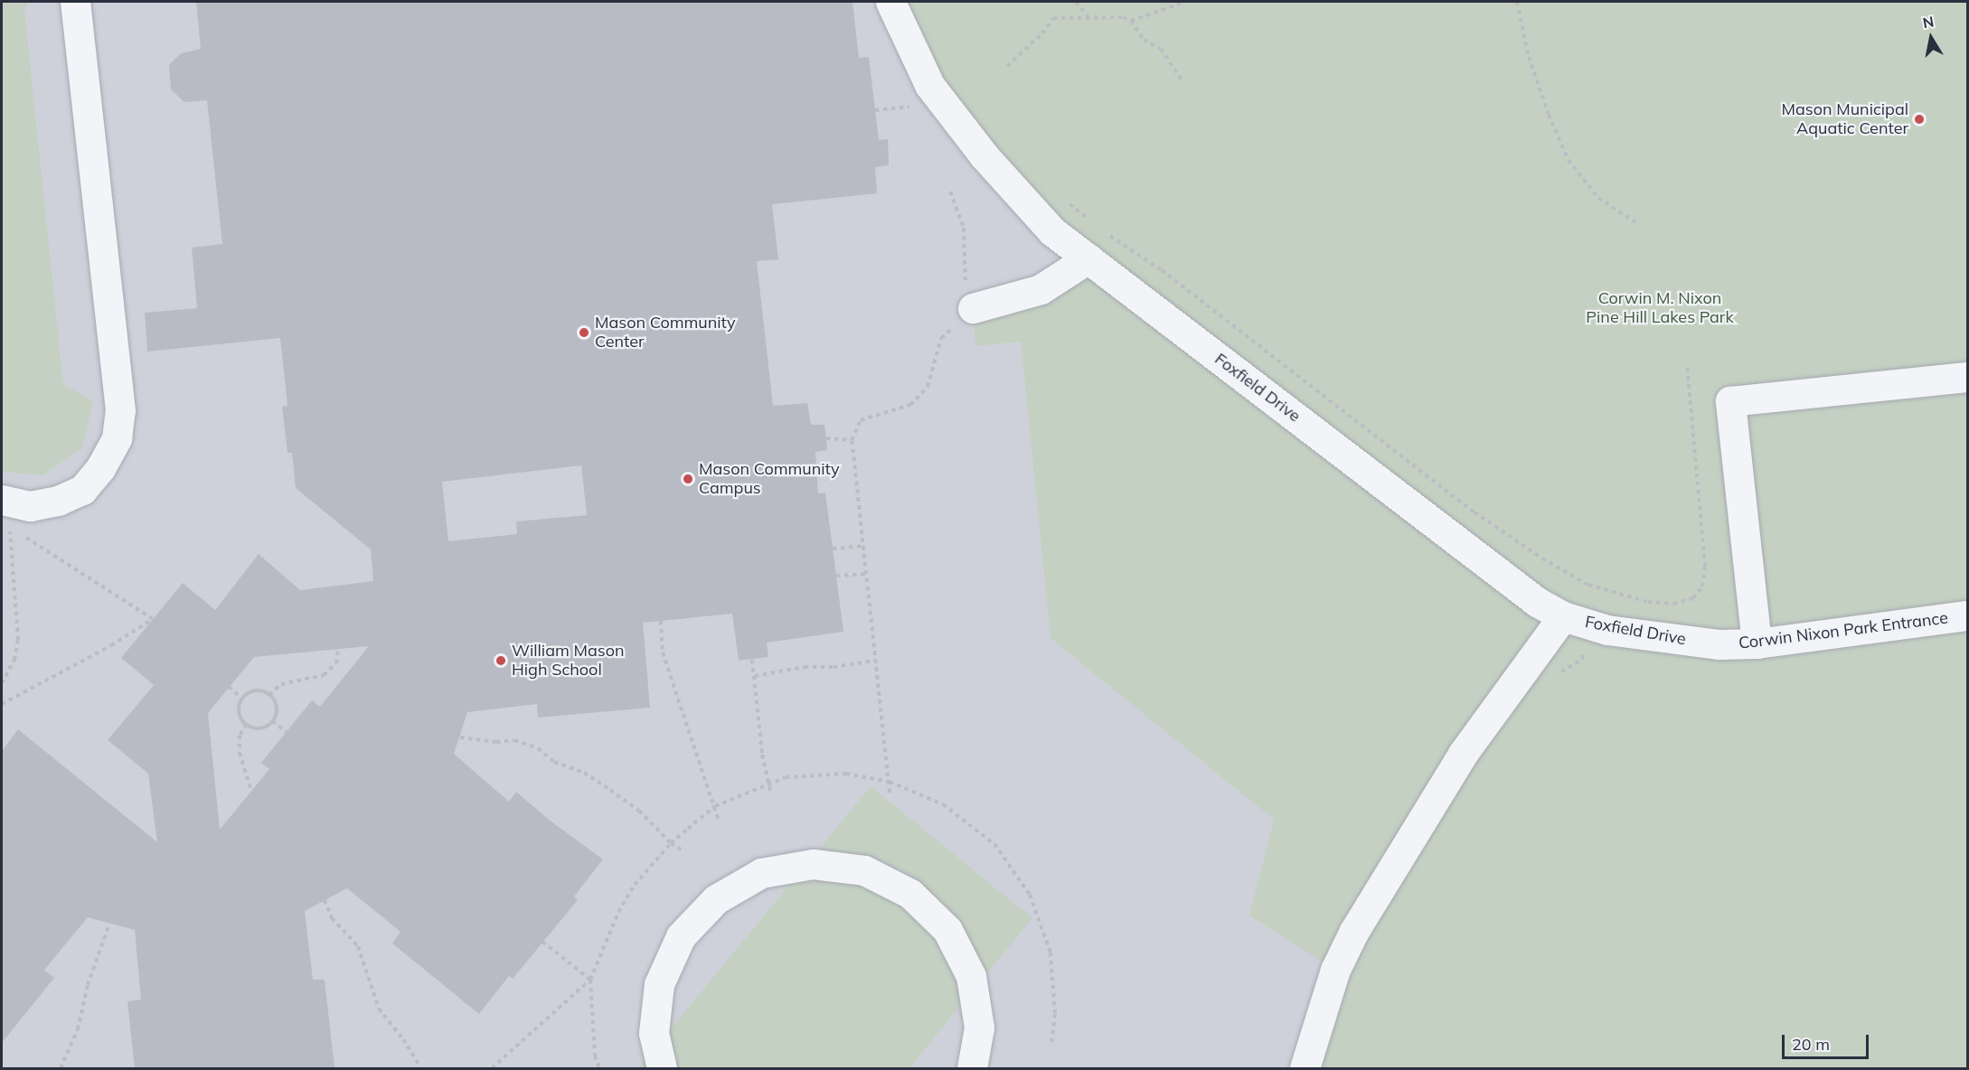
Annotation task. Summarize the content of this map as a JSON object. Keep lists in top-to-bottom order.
{
  "streets": {
    "street": ["Foxfield Drive", "Corwin Nixon Park Entrance"]
  },
  "crossings": [
    ["Foxfield Drive", "Corwin Nixon Park Entrance"]
  ],
  "parks": ["Corwin M. Nixon Pine Hill Lakes Park"],
  "places": [
    "Mason Municipal Aquatic Center",
    "Mason Community Center",
    "Mason Community Campus",
    "William Mason High School"
  ],
  "scale_bar": "20 m",
  "north": "top"
}
